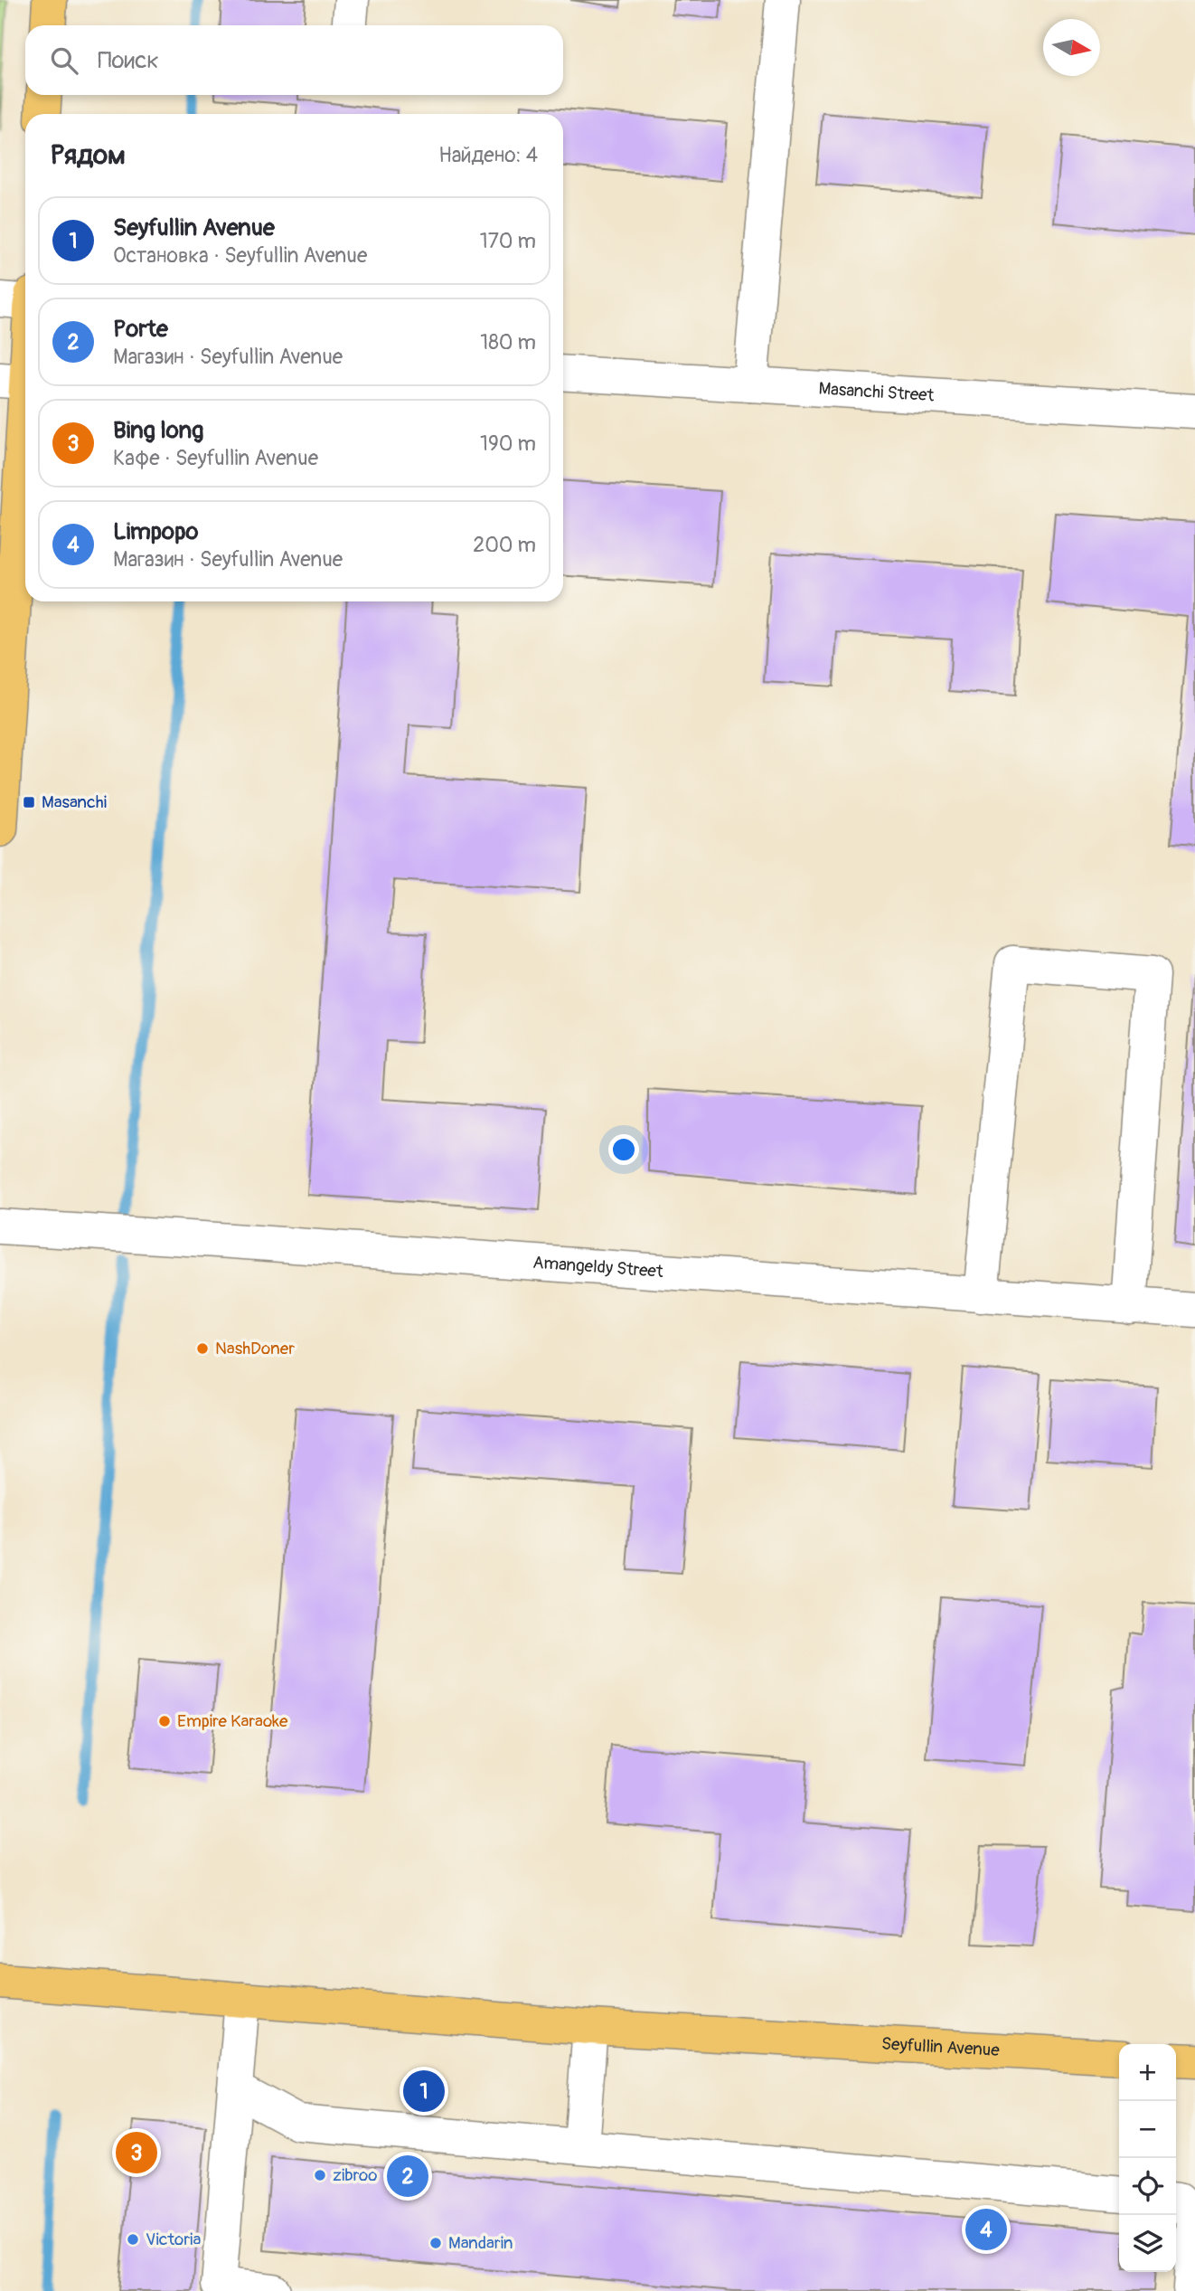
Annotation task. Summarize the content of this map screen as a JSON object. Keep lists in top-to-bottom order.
{
  "streets": {
    "main road": ["Seyfullin Avenue"],
    "street": ["Masanchi Street", "Amangeldy Street"]
  },
  "places": {
    "transit": ["Masanchi"],
    "other": [
      "NashDoner",
      "Empire Karaoke",
      "zibroo",
      "Victoria",
      "Mandarin"
    ]
  },
  "north": "right",
  "page": {
    "search": "Поиск",
    "heading": ["Рядом", "Найдено: 4"],
    "list": [
      {
        "mark": "1",
        "name": "Seyfullin Avenue",
        "note": "Остановка · Seyfullin Avenue",
        "value": "170 m"
      },
      {
        "mark": "2",
        "name": "Porte",
        "note": "Магазин · Seyfullin Avenue",
        "value": "180 m"
      },
      {
        "mark": "3",
        "name": "Bing long",
        "note": "Кафе · Seyfullin Avenue",
        "value": "190 m"
      },
      {
        "mark": "4",
        "name": "Limpopo",
        "note": "Магазин · Seyfullin Avenue",
        "value": "200 m"
      }
    ],
    "map_buttons": ["+", "−"],
    "pins": [
      "1",
      "3",
      "2",
      "4"
    ]
  }
}
